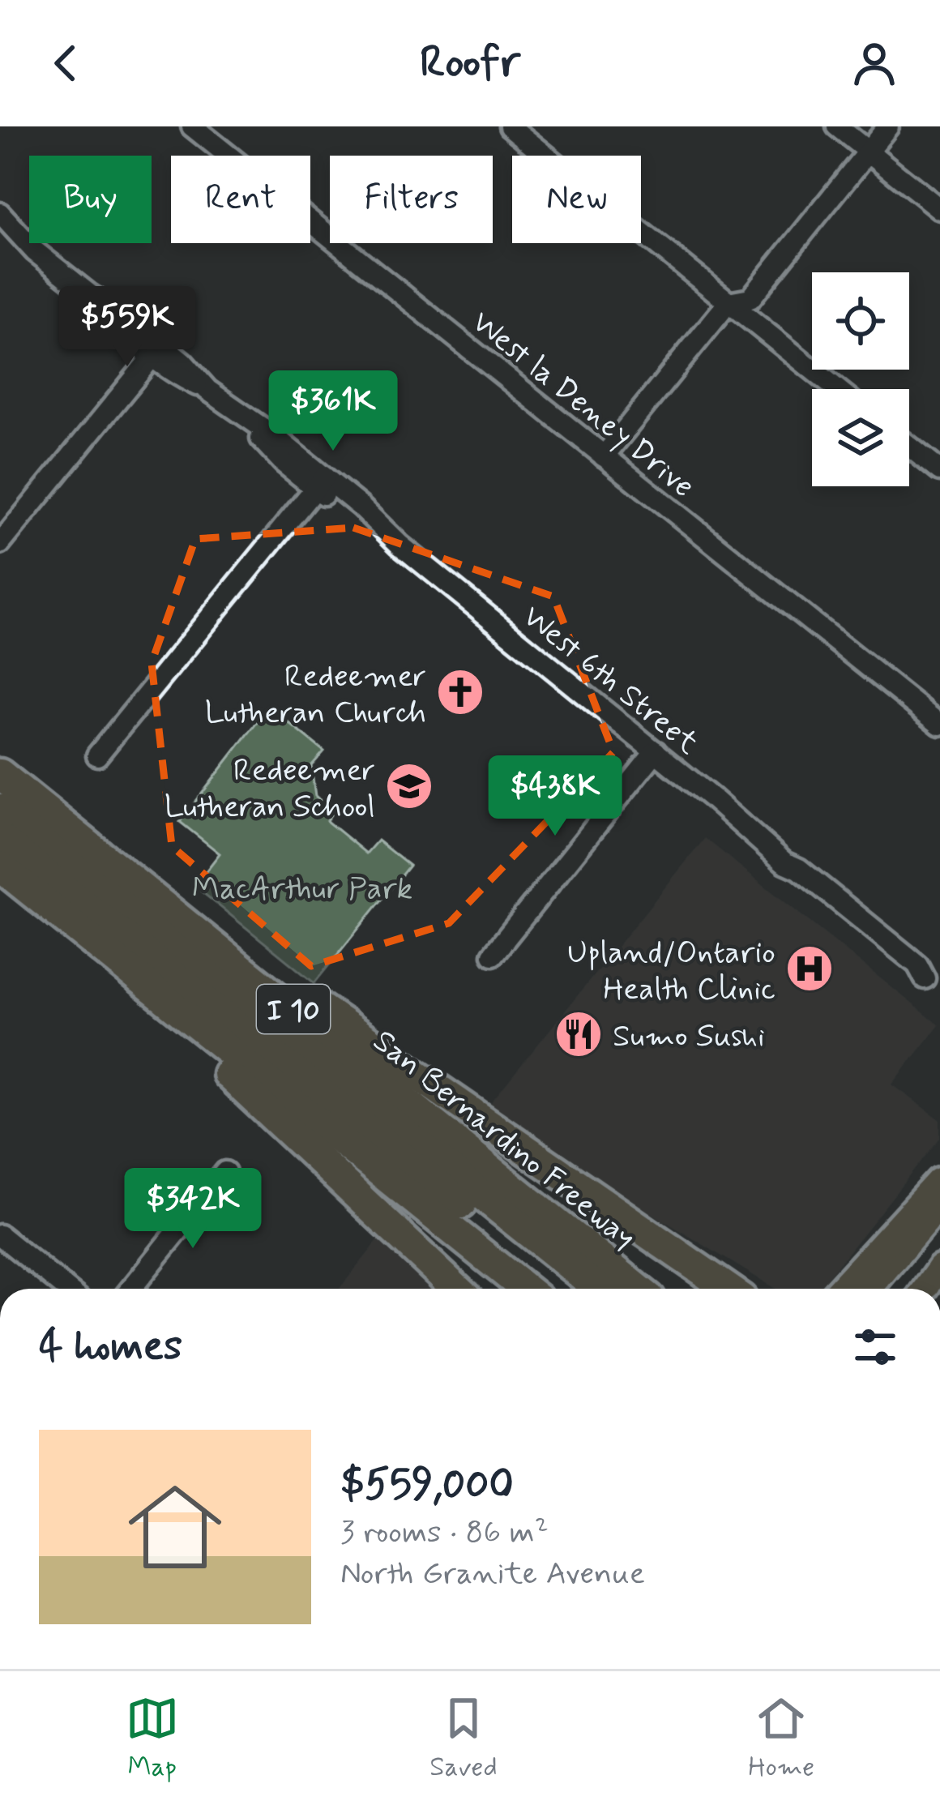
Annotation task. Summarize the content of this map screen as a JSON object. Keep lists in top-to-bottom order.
{
  "streets": {
    "highway": ["I 10", "San Bernardino Freeway"],
    "street": ["West la Deney Drive", "West 6th Street"]
  },
  "parks": ["MacArthur Park"],
  "places": {
    "church": ["Redeemer Lutheran Church"],
    "school or university": ["Redeemer Lutheran School"],
    "hospital": ["Upland/Ontario Health Clinic"],
    "restaurant": ["Sumo Sushi"]
  },
  "page": {
    "header": "Roofr",
    "chip": [
      "Buy",
      "Rent",
      "Filters",
      "New"
    ],
    "price": [
      "$559K",
      "$361K",
      "$438K",
      "$342K"
    ],
    "heading": "4 homes",
    "list": [
      {
        "name": "$559,000",
        "note": "3 rooms · 86 m² · North Granite Avenue"
      }
    ],
    "tabs": ["Map", "Saved", "Home"]
  }
}
